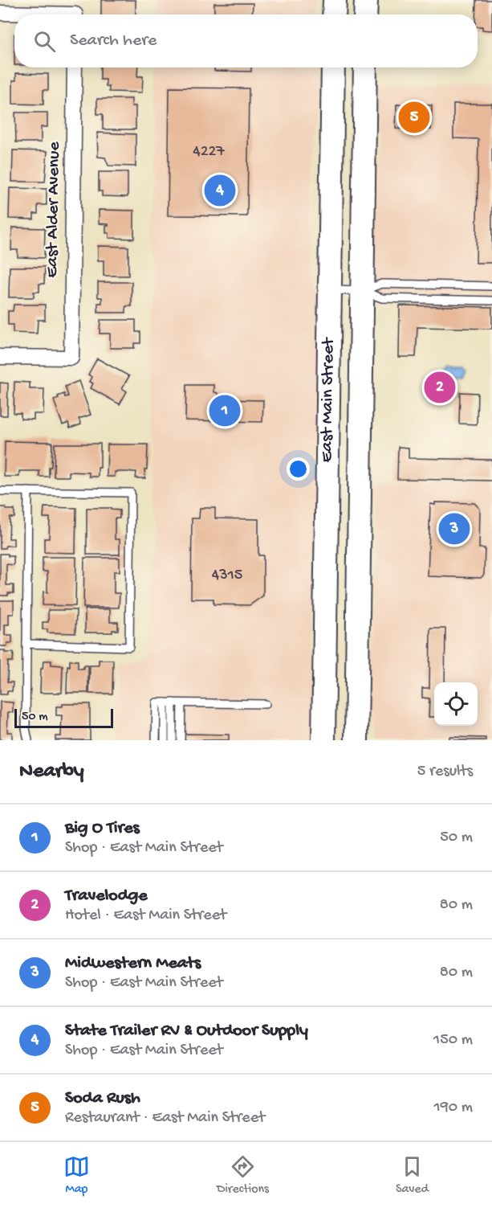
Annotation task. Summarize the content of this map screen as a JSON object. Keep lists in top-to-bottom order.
{
  "streets": {
    "main road": ["East Main Street"],
    "street": ["East Alder Avenue"]
  },
  "house_numbers": ["4227", "4315"],
  "scale_bar": "50 m",
  "page": {
    "search": "Search here",
    "pins": [
      "5",
      "4",
      "2",
      "1",
      "3"
    ],
    "scale": "50 m",
    "heading": ["Nearby", "5 results"],
    "list": [
      {
        "mark": "1",
        "name": "Big O Tires",
        "note": "Shop · East Main Street",
        "value": "50 m"
      },
      {
        "mark": "2",
        "name": "Travelodge",
        "note": "Hotel · East Main Street",
        "value": "80 m"
      },
      {
        "mark": "3",
        "name": "Midwestern Meats",
        "note": "Shop · East Main Street",
        "value": "80 m"
      },
      {
        "mark": "4",
        "name": "State Trailer RV & Outdoor Supply",
        "note": "Shop · East Main Street",
        "value": "150 m"
      },
      {
        "mark": "5",
        "name": "Soda Rush",
        "note": "Restaurant · East Main Street",
        "value": "190 m"
      }
    ],
    "nav": ["Map", "Directions", "Saved"]
  }
}
